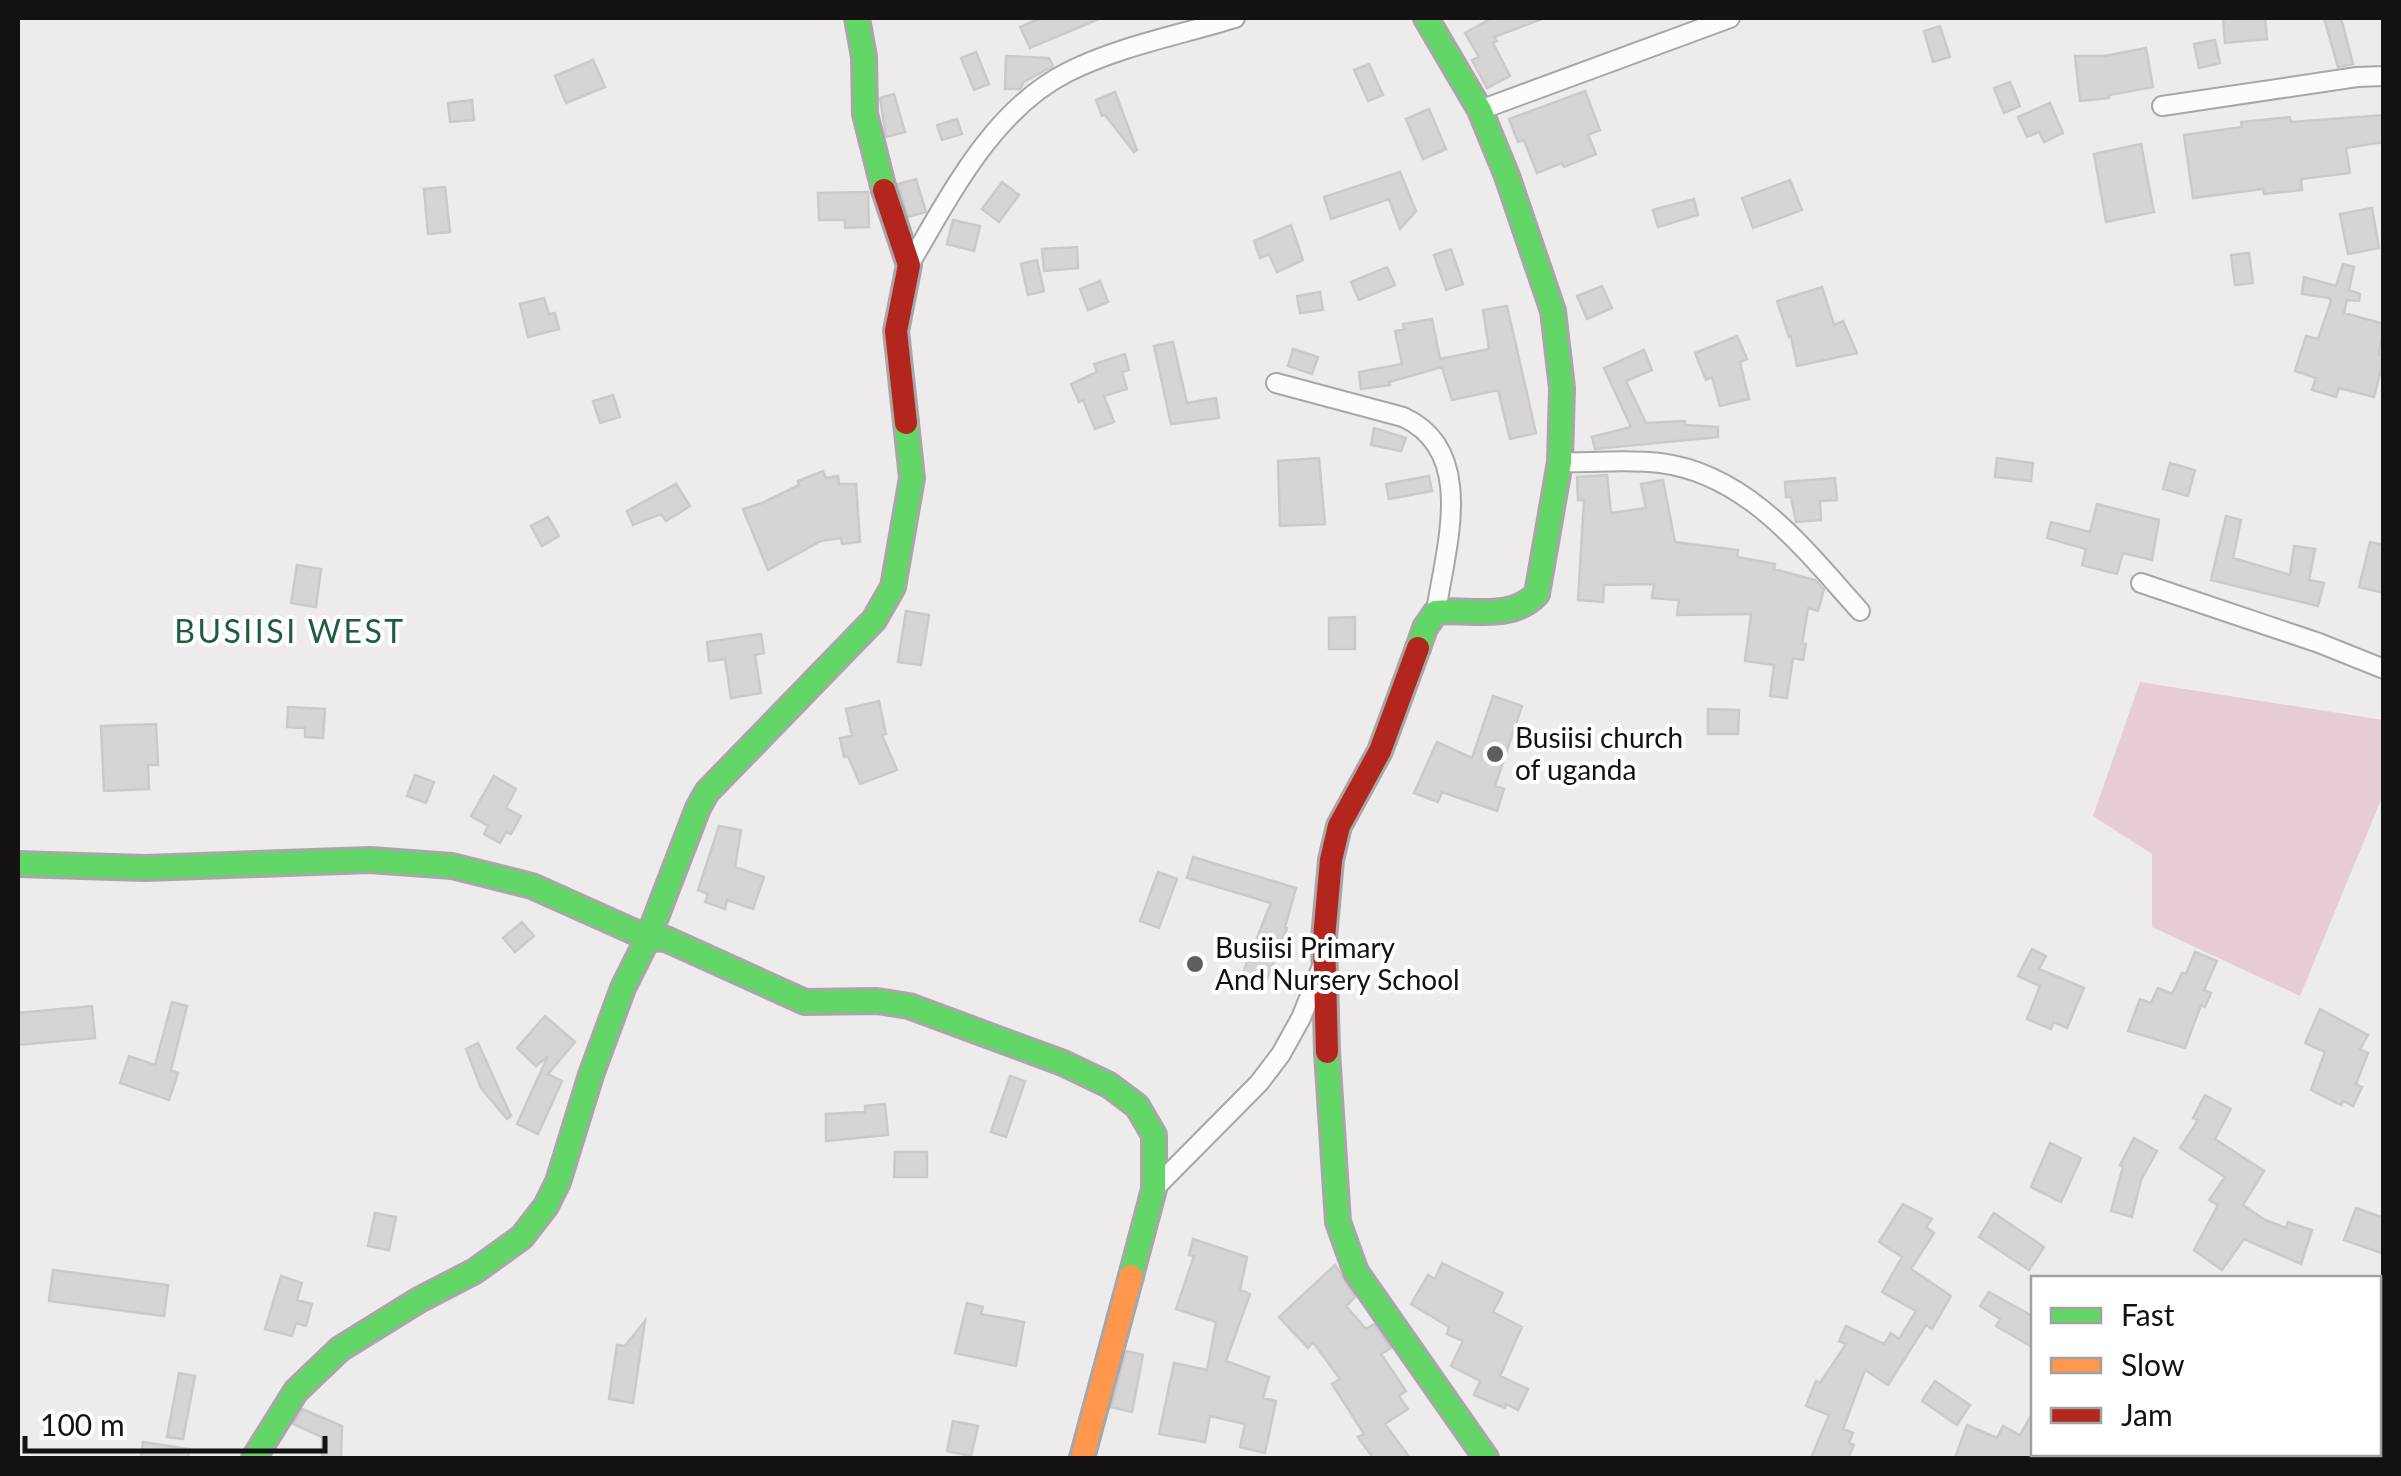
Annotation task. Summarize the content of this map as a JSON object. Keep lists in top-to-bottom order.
{
  "districts": ["BUSIISI WEST"],
  "places": ["Busiisi church of uganda", "Busiisi Primary And Nursery School"],
  "legend": ["Fast", "Slow", "Jam"],
  "scale_bar": "100 m"
}
